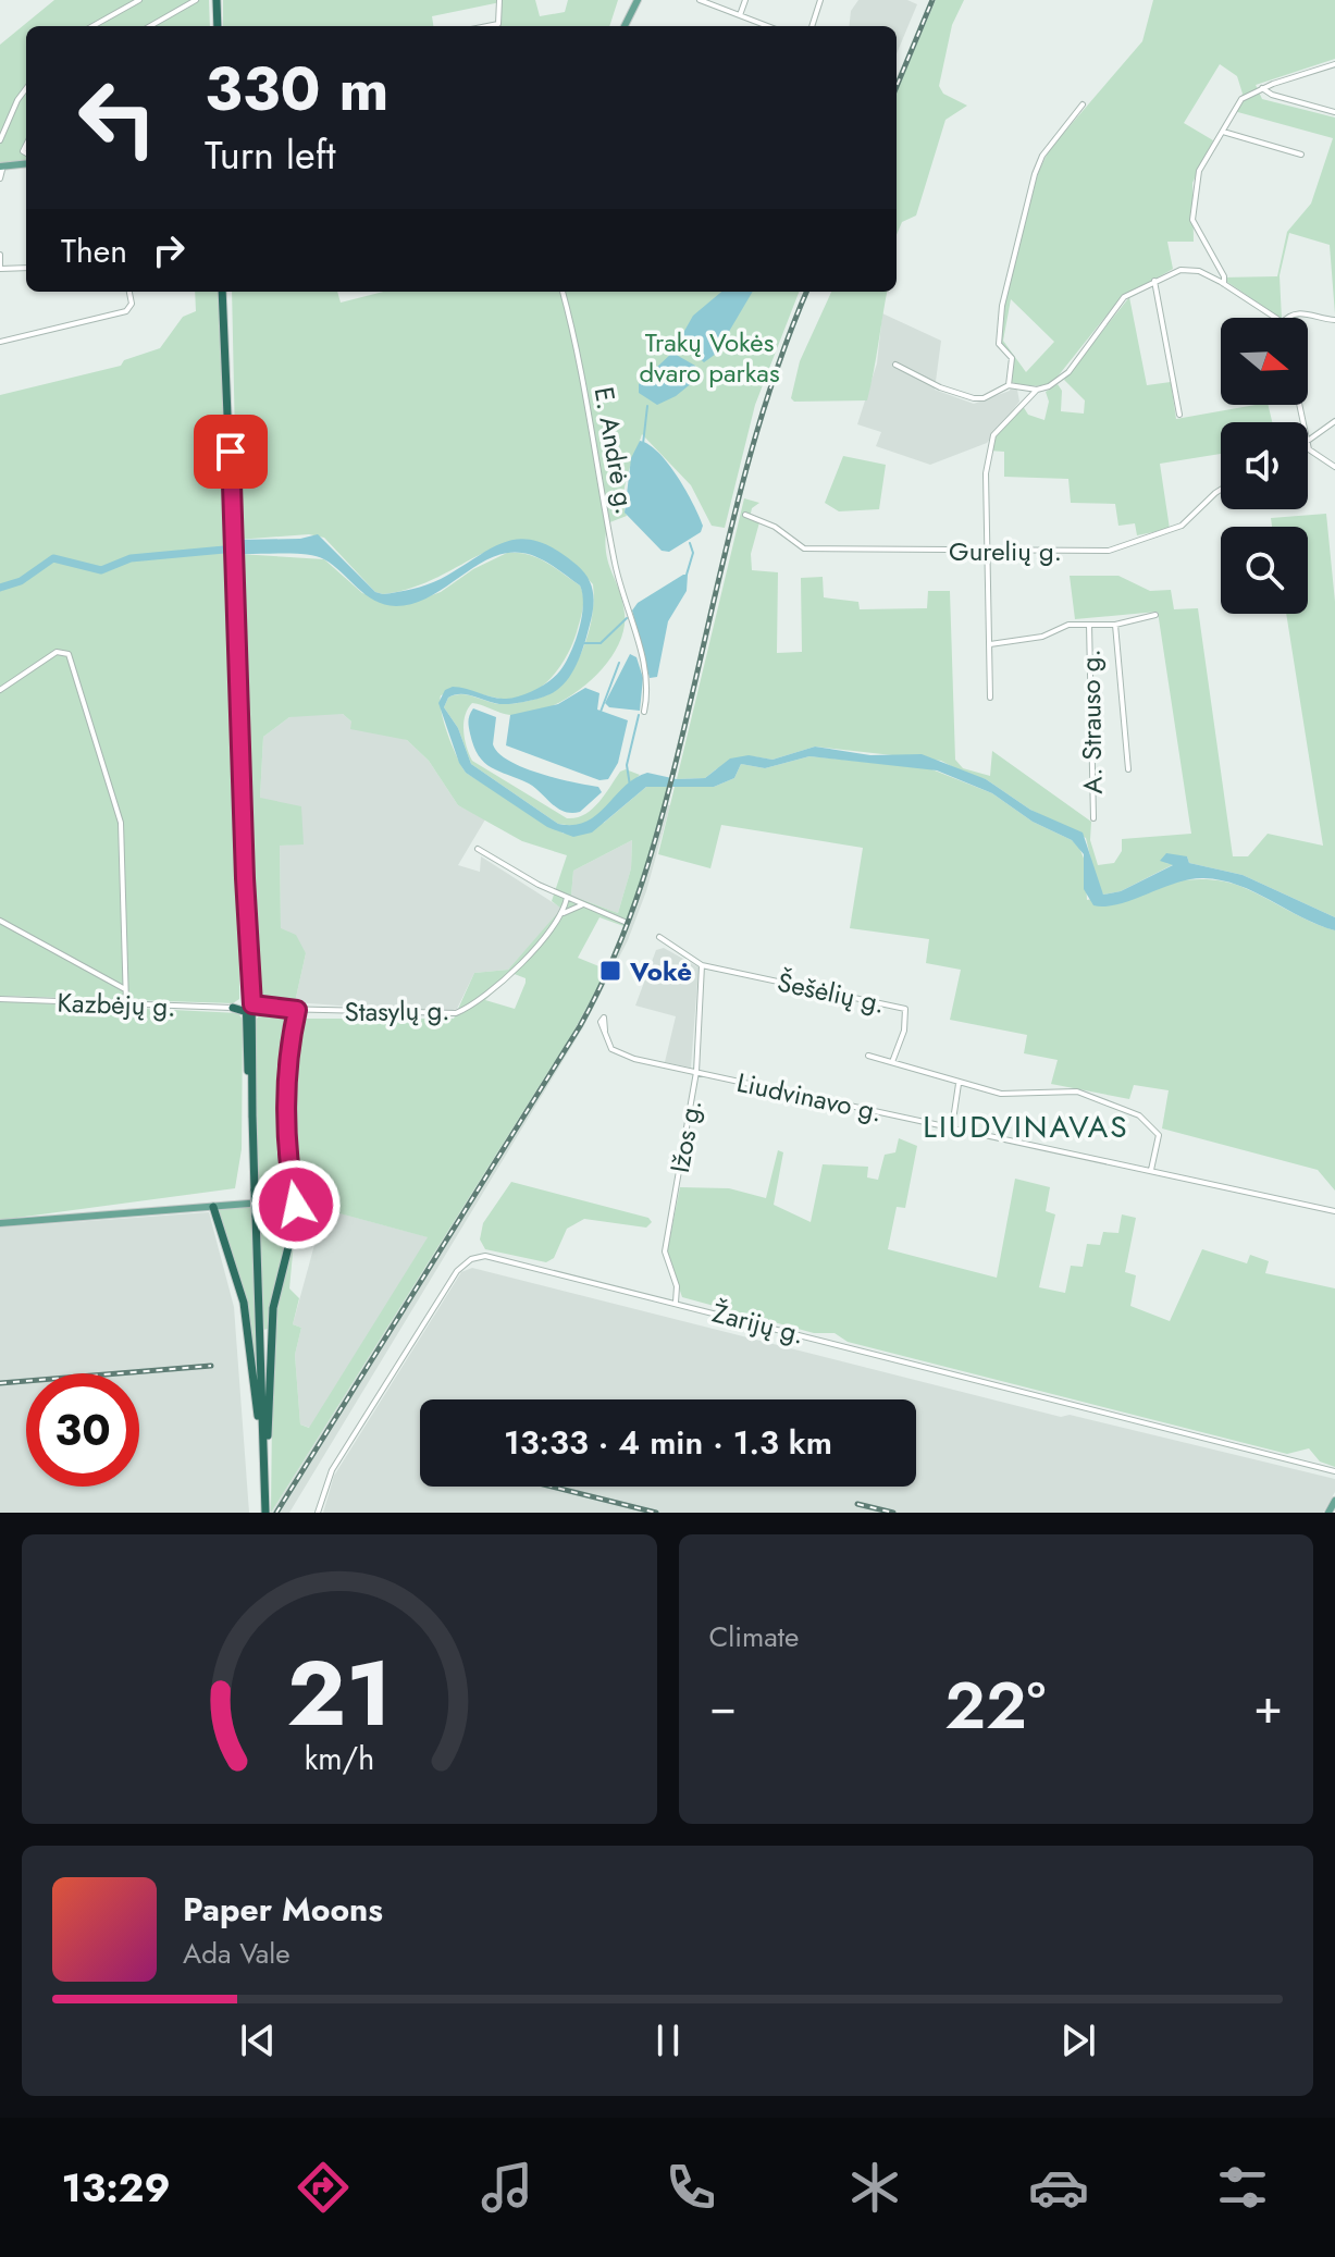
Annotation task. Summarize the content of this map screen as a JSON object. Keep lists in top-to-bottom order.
{
  "streets": {
    "street": [
      "E. Andrė g.",
      "Gurelių g.",
      "A. Strauso g.",
      "Šešėlių g.",
      "Kazbėjų g.",
      "Stasylų g.",
      "Liudvinavo g.",
      "Ižos g.",
      "Žarijų g."
    ]
  },
  "crossings": [
    ["Šešėlių g.", "Ižos g."],
    ["Liudvinavo g.", "Ižos g."],
    ["Ižos g.", "Žarijų g."]
  ],
  "districts": ["LIUDVINAVAS"],
  "parks": ["Trakų Vokės dvaro parkas"],
  "places": {
    "transit": ["Vokė"]
  },
  "north": "right",
  "page": {
    "turn": ["330 m", "Turn left"],
    "then": "Then",
    "limit": "30",
    "trip": "13:33 · 4 min · 1.3 km",
    "tile": "Climate",
    "heat": ["−", "22°", "+"],
    "song": ["Paper Moons", "Ada Vale"],
    "tabs": "13:29",
    "gauge": ["21", "km/h"]
  }
}
